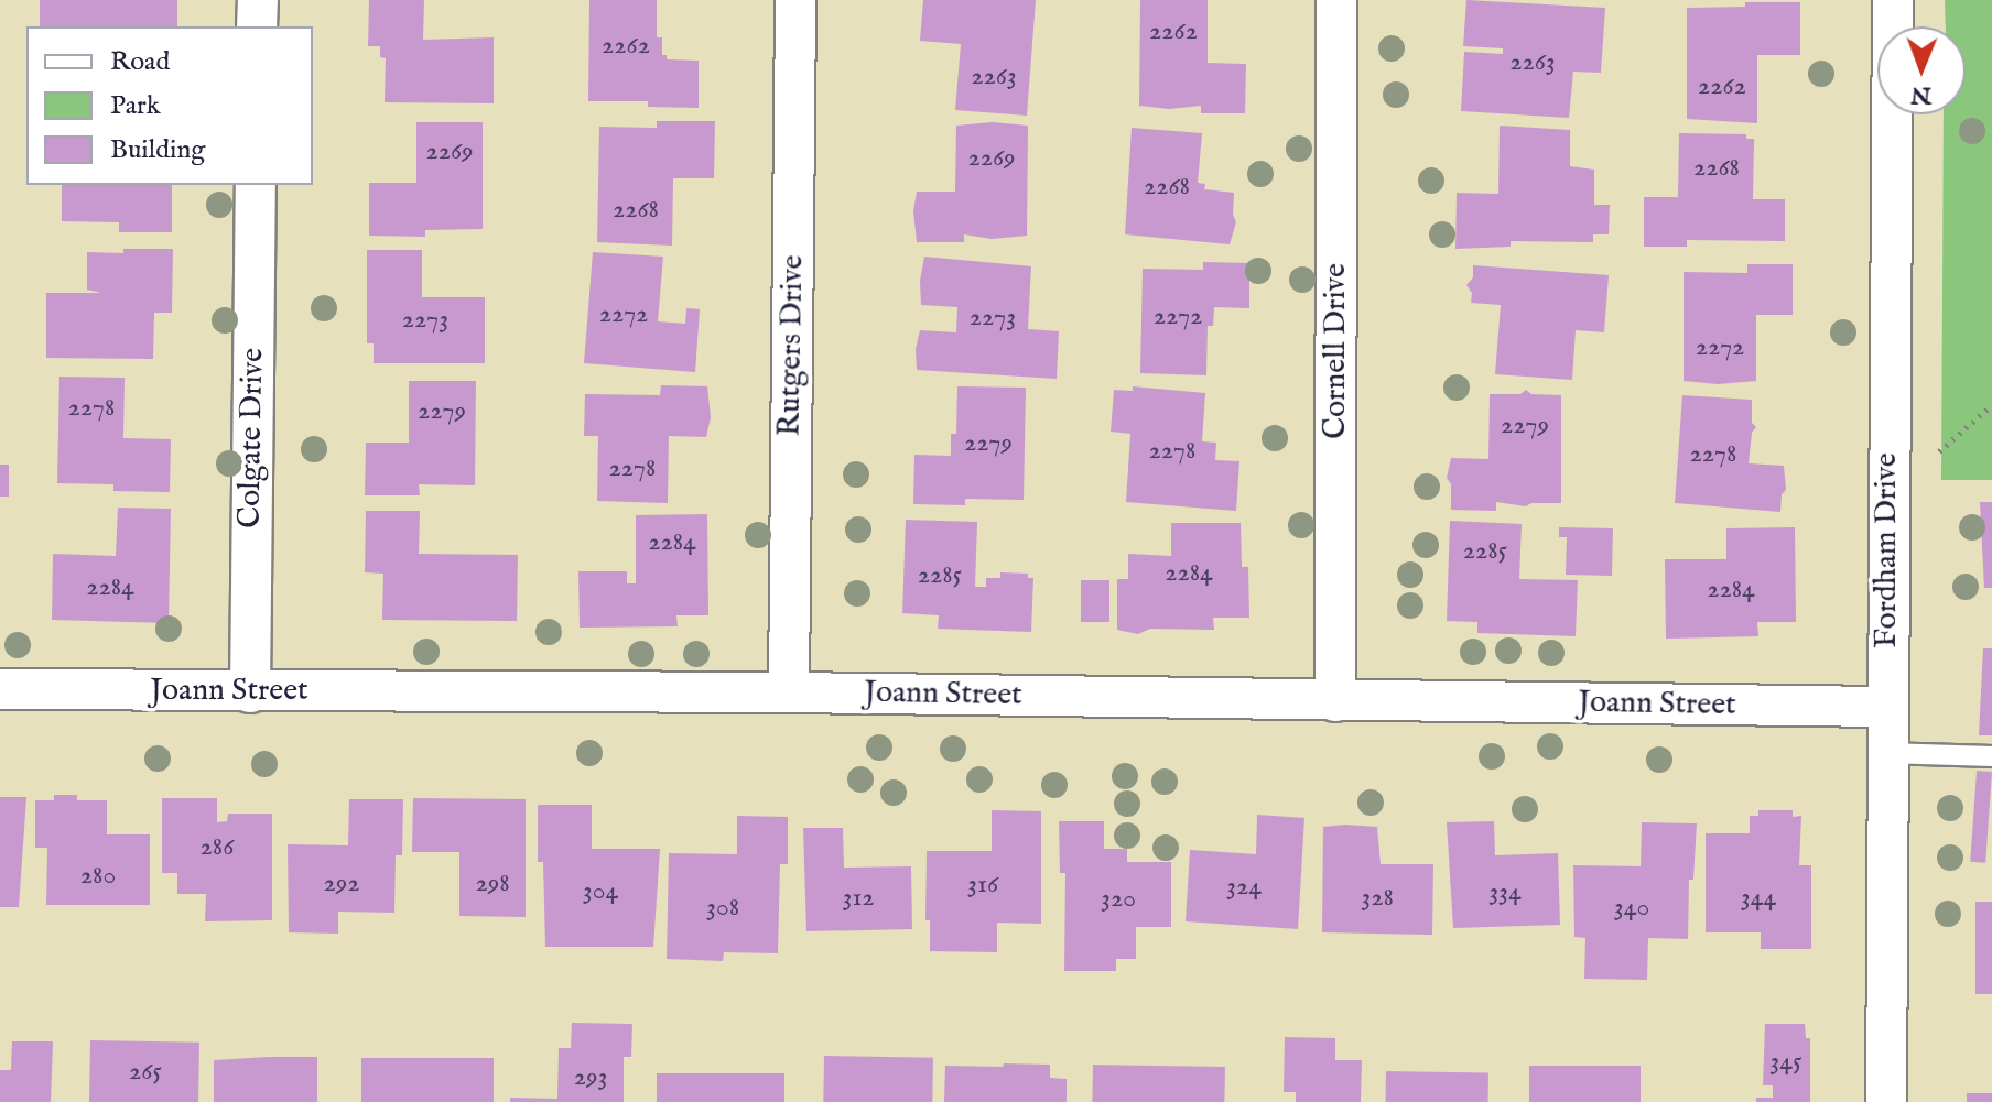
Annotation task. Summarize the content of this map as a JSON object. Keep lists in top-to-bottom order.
{
  "streets": {
    "street": [
      "Rutgers Drive",
      "Cornell Drive",
      "Colgate Drive",
      "Fordham Drive",
      "Joann Street"
    ]
  },
  "crossings": [
    ["Rutgers Drive", "Joann Street"],
    ["Cornell Drive", "Joann Street"],
    ["Colgate Drive", "Joann Street"],
    ["Fordham Drive", "Joann Street"]
  ],
  "house_numbers": [
    "2262",
    "2262",
    "2263",
    "2263",
    "2262",
    "2269",
    "2269",
    "2268",
    "2268",
    "2268",
    "2272",
    "2272",
    "2273",
    "2273",
    "2272",
    "2278",
    "2279",
    "2279",
    "2279",
    "2278",
    "2278",
    "2278",
    "2284",
    "2285",
    "2284",
    "2285",
    "2284",
    "2284",
    "286",
    "280",
    "292",
    "298",
    "316",
    "324",
    "304",
    "334",
    "312",
    "328",
    "344",
    "320",
    "308",
    "340",
    "345",
    "265",
    "293"
  ],
  "legend": ["Road", "Park", "Building"],
  "north": "bottom"
}
